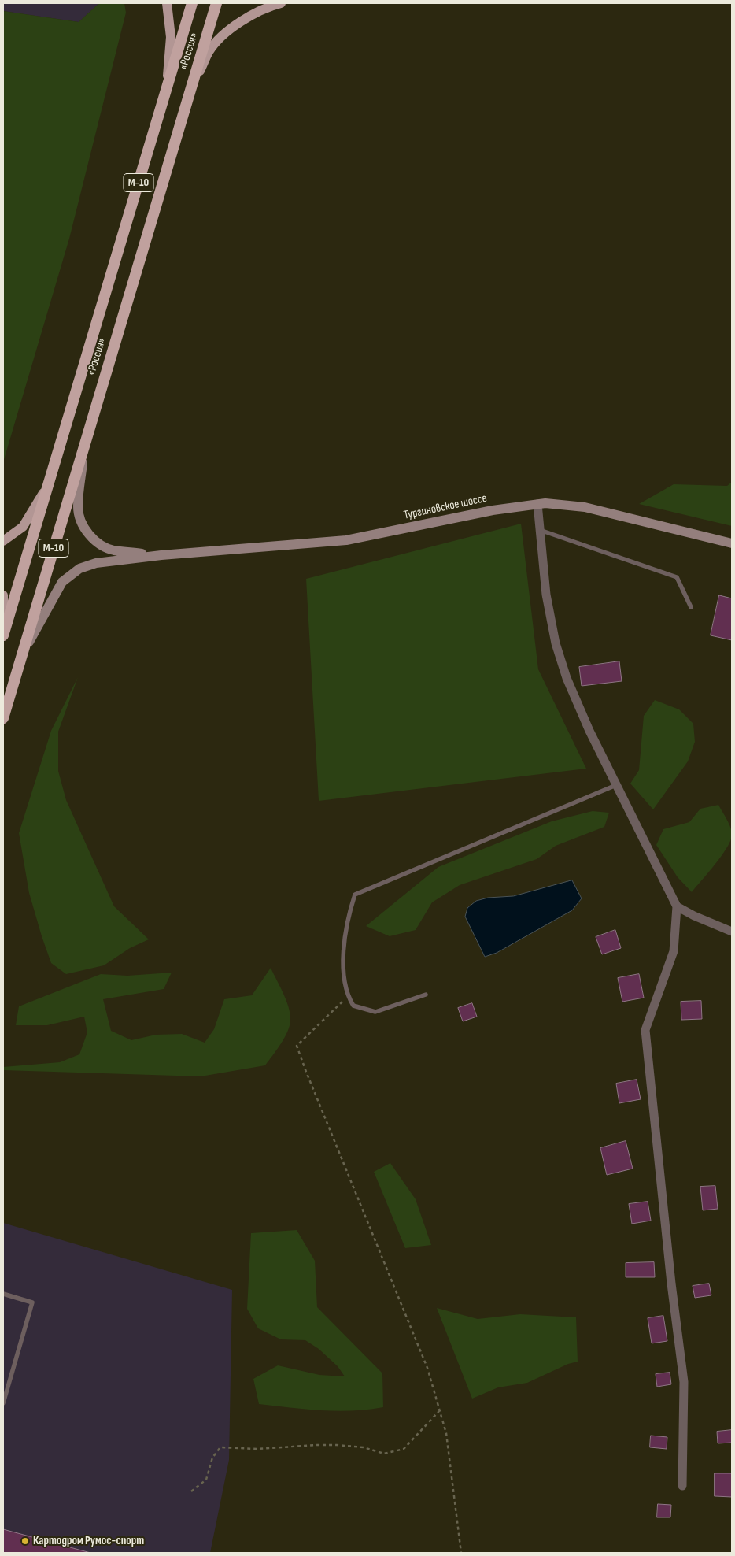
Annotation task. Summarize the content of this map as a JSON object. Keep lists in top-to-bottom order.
{
  "streets": {
    "highway": ["«Россия»", "М-10"],
    "main road": ["Тургиновское шоссе"]
  },
  "crossings": [
    ["«Россия»", "Тургиновское шоссе"]
  ],
  "places": ["Картодром Румос-спорт"]
}
